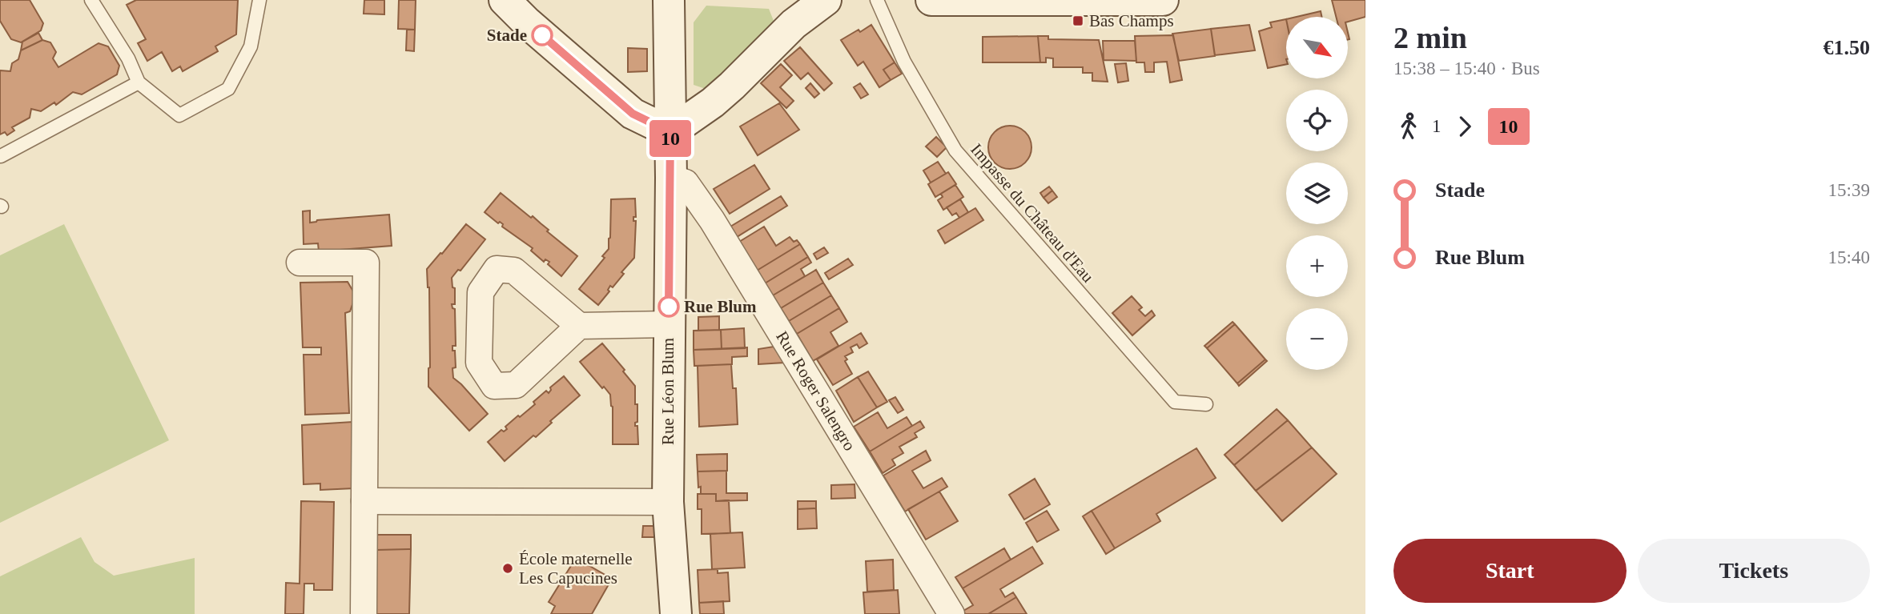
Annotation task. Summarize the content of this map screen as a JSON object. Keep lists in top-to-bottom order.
{
  "streets": {
    "street": ["Rue Roger Salengro", "Rue Léon Blum"],
    "lane": ["Impasse du Château d'Eau"]
  },
  "crossings": [
    ["Rue Roger Salengro", "Rue Léon Blum"]
  ],
  "places": {
    "transit": ["Bas Champs"],
    "other": ["Stade", "Rue Blum", "École maternelle Les Capucines"]
  },
  "lines": ["bus line 10"],
  "north": "bottom right",
  "page": {
    "on_map": "10",
    "heading": ["2 min", "15:38 – 15:40 · Bus", "€1.50"],
    "map_buttons": ["+", "−"],
    "legs": ["1", "10"],
    "list": [
      {
        "name": "Stade",
        "value": "15:39"
      },
      {
        "name": "Rue Blum",
        "value": "15:40"
      }
    ],
    "buttons": ["Start", "Tickets"]
  }
}
